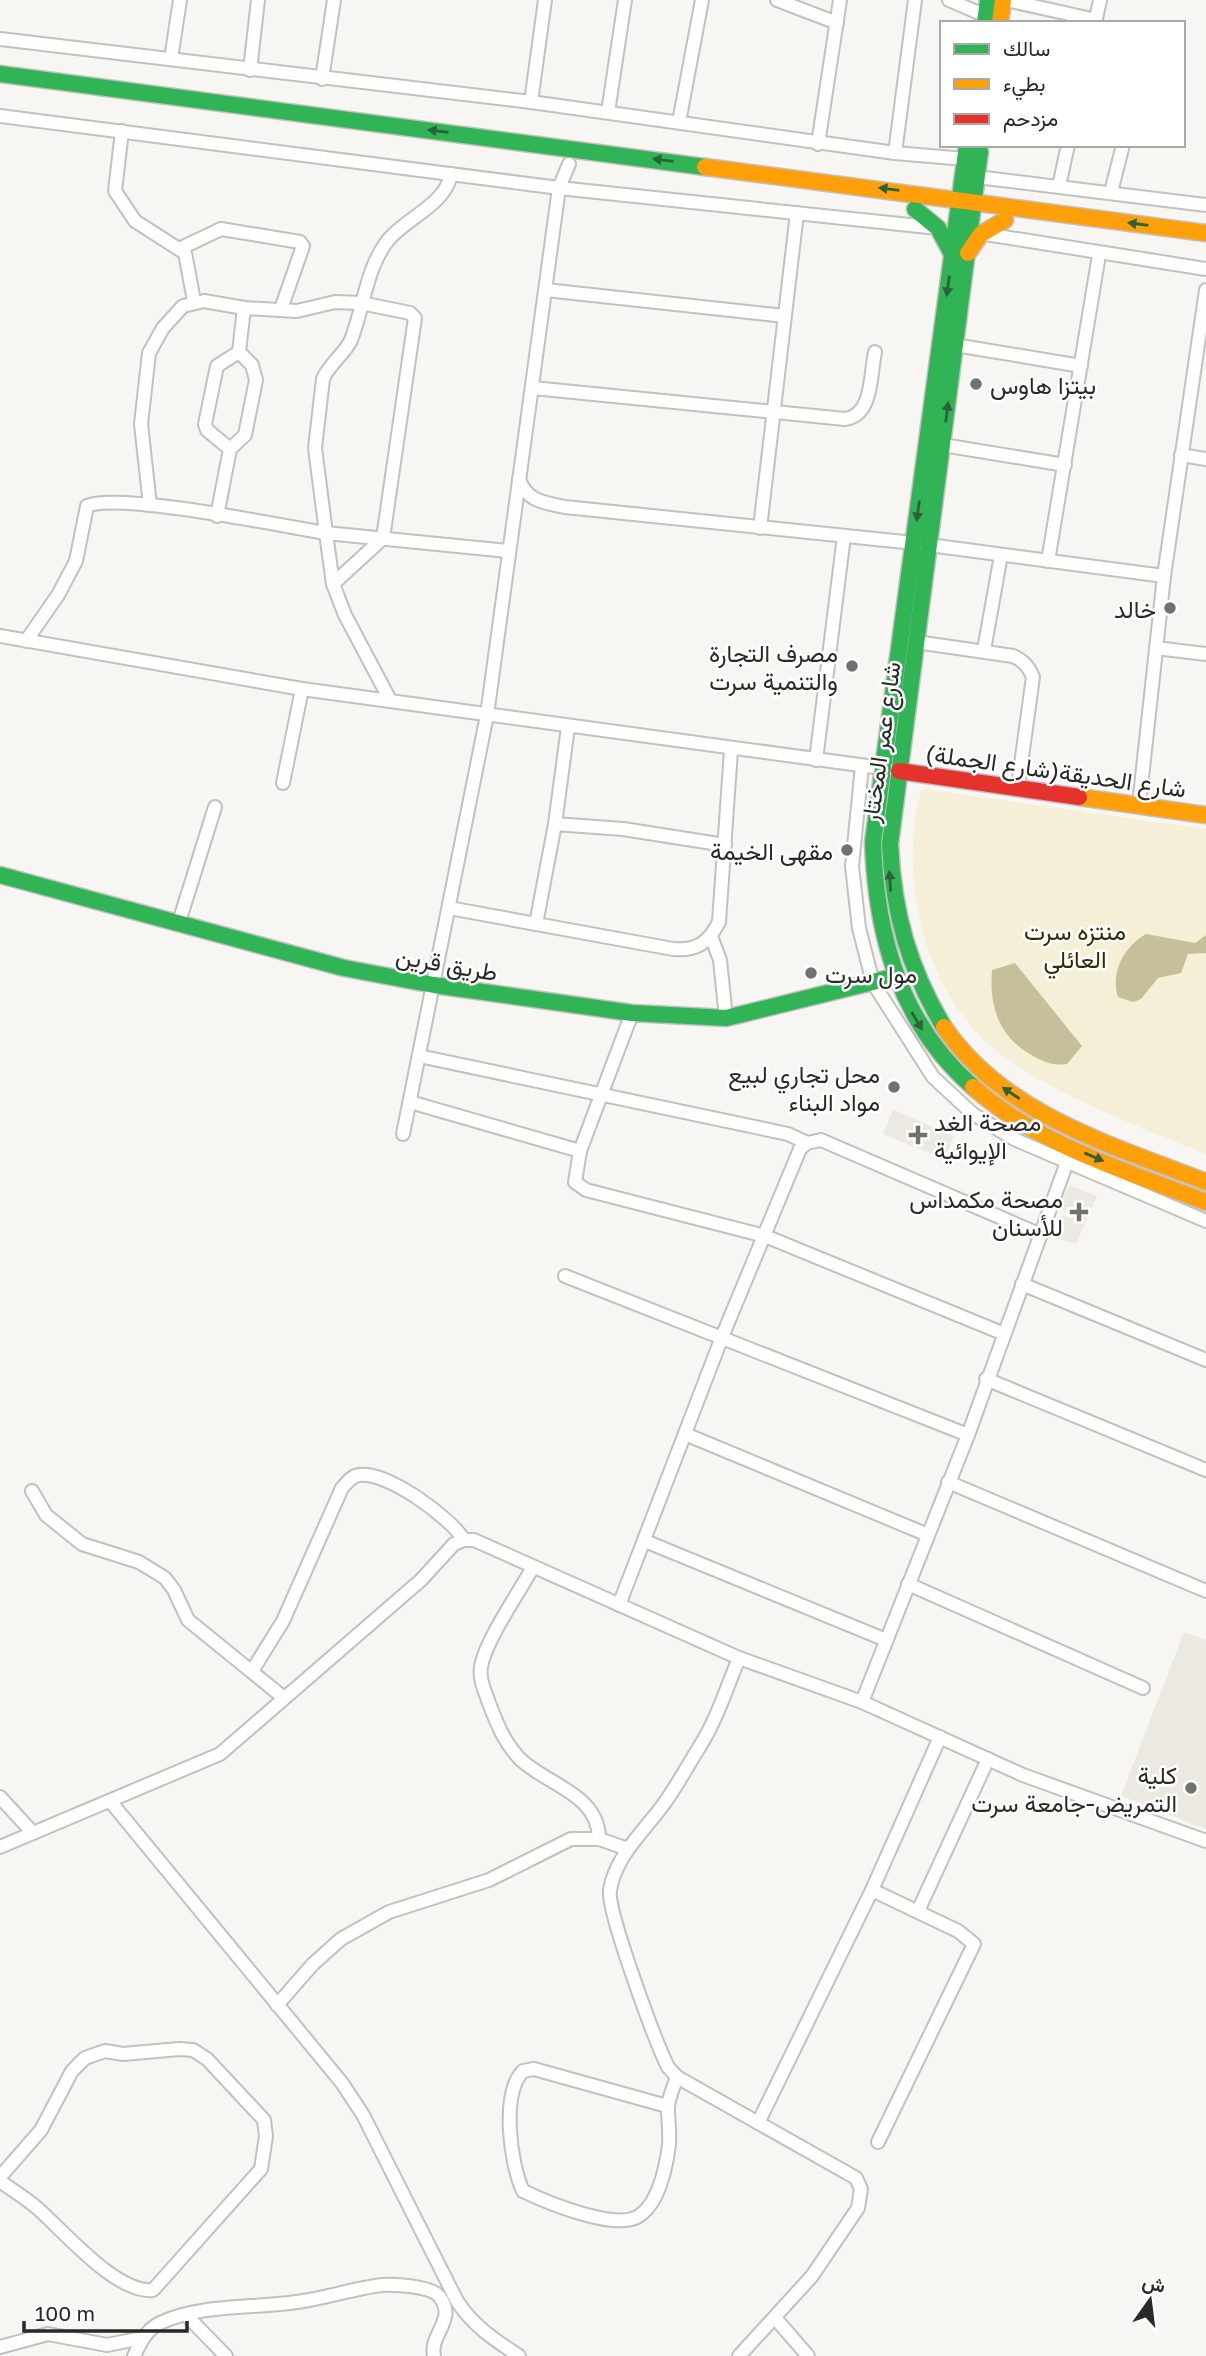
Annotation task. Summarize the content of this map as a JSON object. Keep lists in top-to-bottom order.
{
  "streets": {
    "main road": ["شارع عمر المختار", "شارع الحديقة(شارع الجملة)", "طريق قرين"]
  },
  "crossings": [
    ["شارع عمر المختار", "شارع الحديقة(شارع الجملة)"]
  ],
  "one_way": ["شارع عمر المختار"],
  "parks": ["منتزه سرت العائلي"],
  "places": {
    "other": [
      "بيتزا هاوس",
      "خالد",
      "مصرف التجارة والتنمية سرت",
      "مقهى الخيمة",
      "مول سرت",
      "محل تجاري لبيع مواد البناء",
      "كلية التمريض-جامعة سرت"
    ],
    "health": ["مصحة الغد الإيوائية", "مصحة مكمداس للأسنان"]
  },
  "legend": ["سالك", "بطيء", "مزدحم"],
  "scale_bar": "100 m",
  "north": "top"
}
